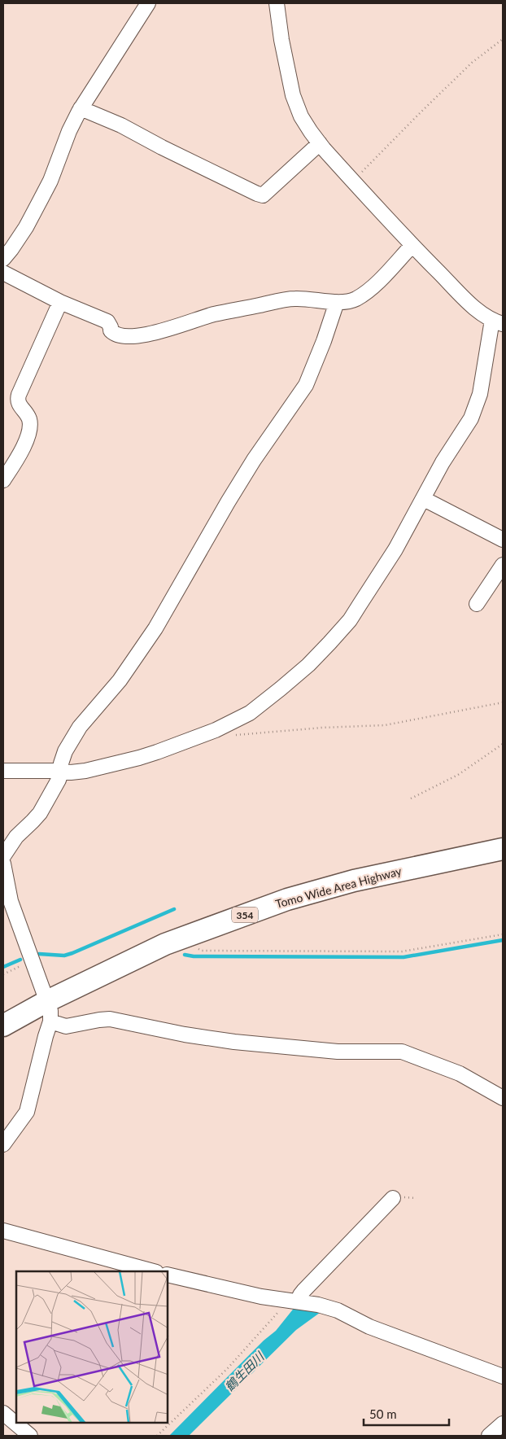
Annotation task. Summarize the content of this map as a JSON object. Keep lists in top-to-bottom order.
{
  "streets": {
    "highway": ["Tomo Wide Area Highway", "354"]
  },
  "water": ["鶴生田川"],
  "scale_bar": "50 m"
}
